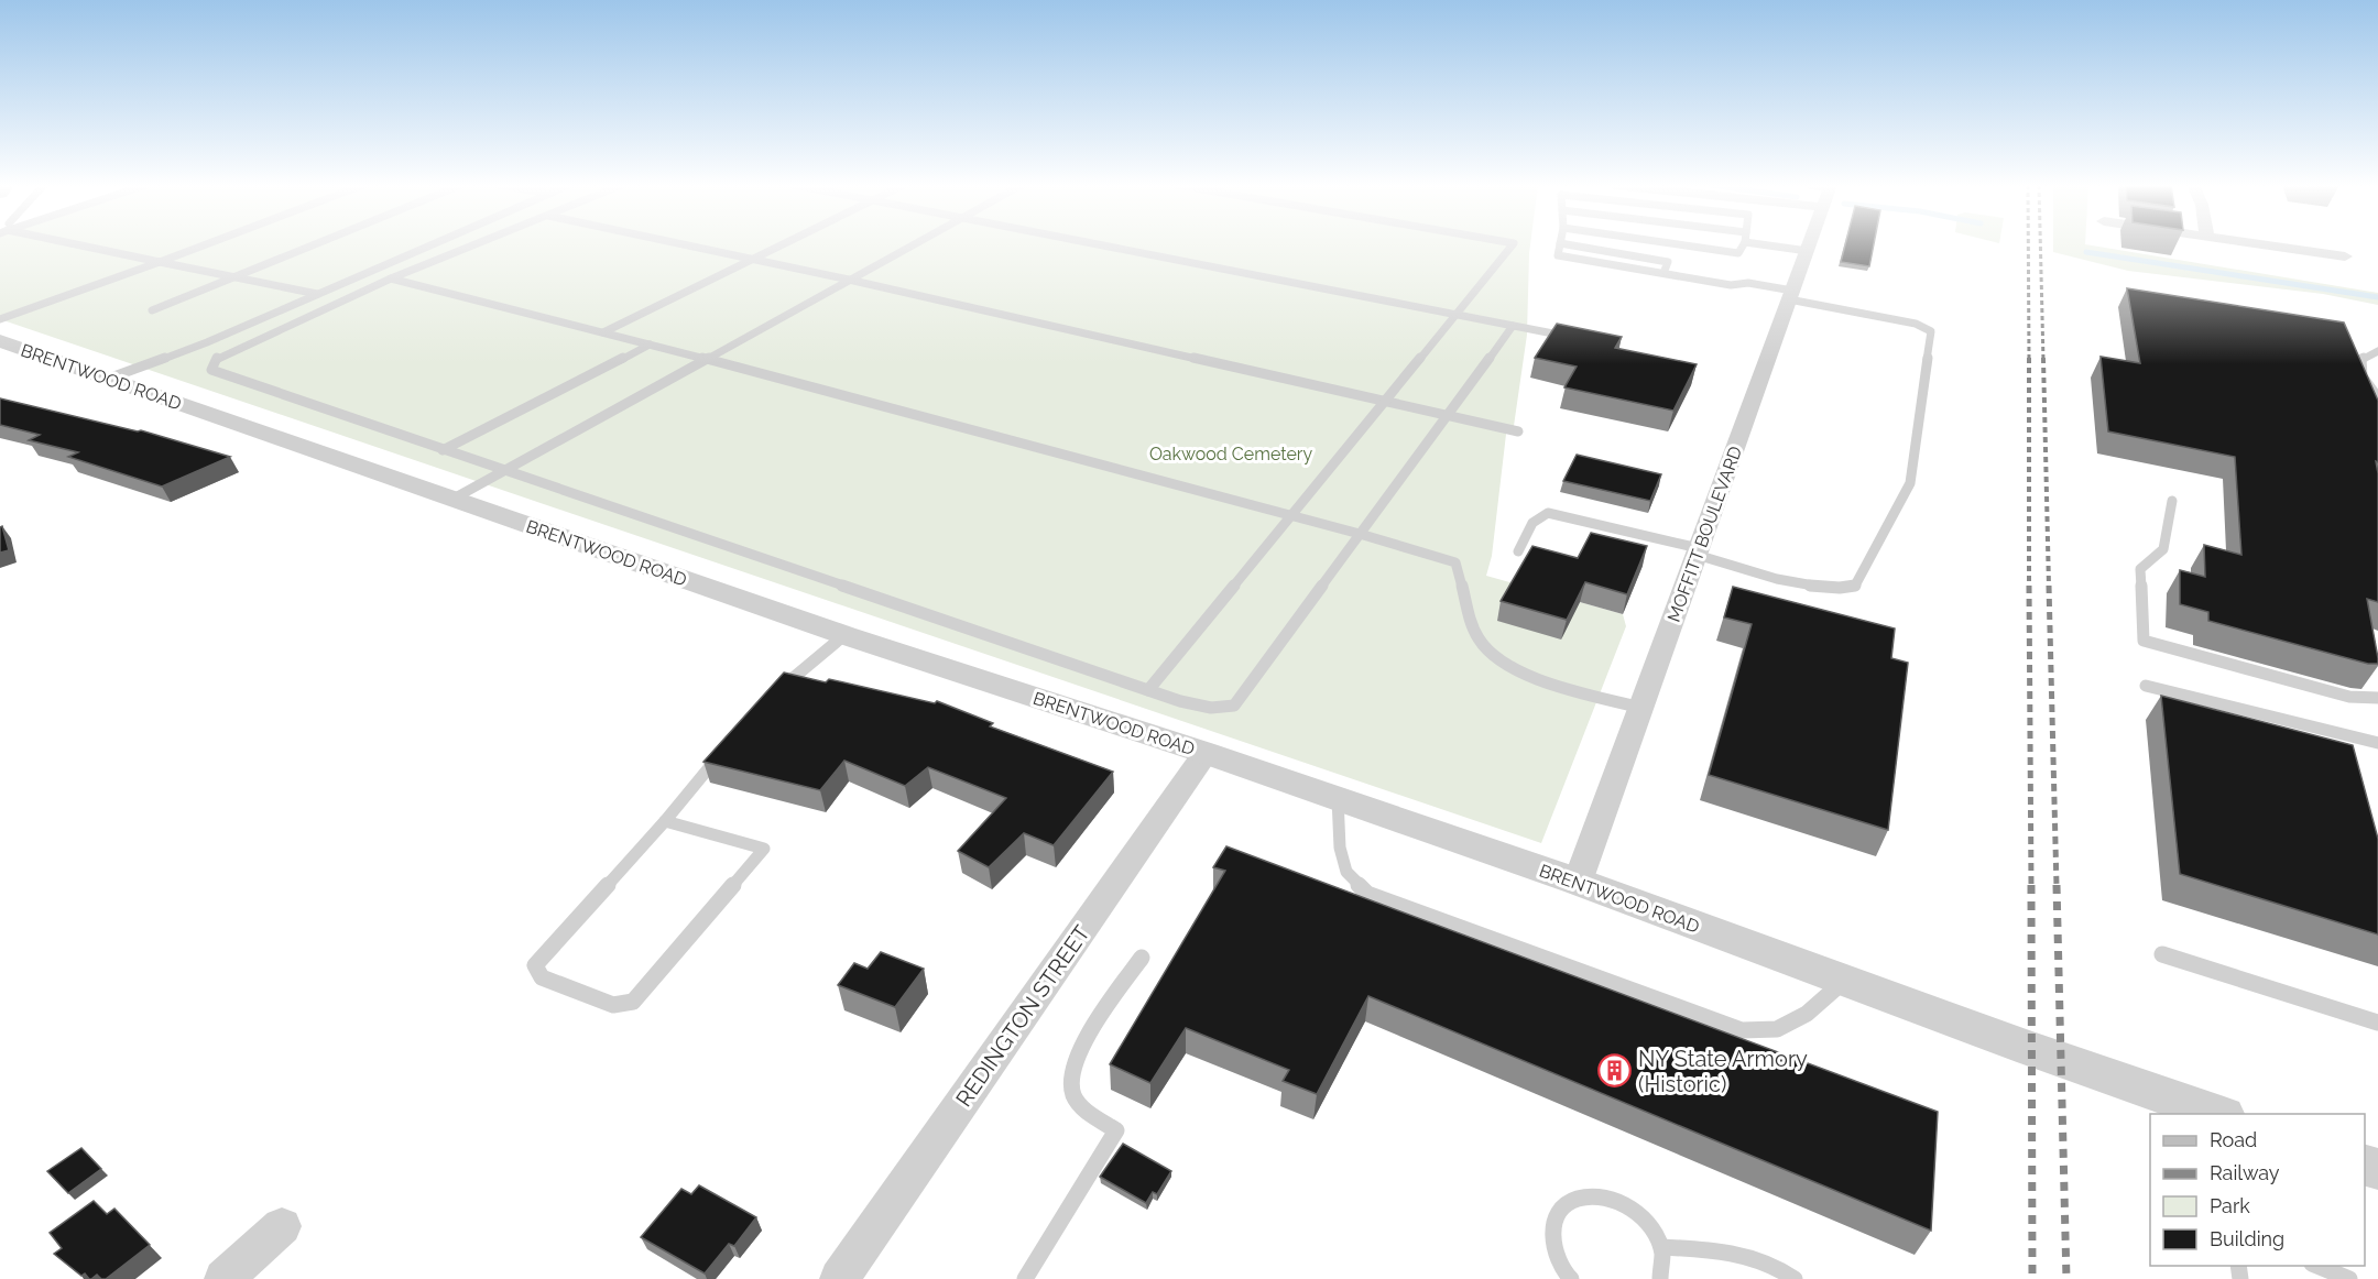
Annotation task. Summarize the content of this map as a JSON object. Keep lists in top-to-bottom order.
{
  "streets": {
    "street": ["BRENTWOOD ROAD", "MOFFITT BOULEVARD", "REDINGTON STREET"]
  },
  "crossings": [
    ["BRENTWOOD ROAD", "MOFFITT BOULEVARD"],
    ["BRENTWOOD ROAD", "REDINGTON STREET"]
  ],
  "parks": ["Oakwood Cemetery"],
  "places": {
    "building": ["NY State Armory (Historic)"]
  },
  "legend": [
    "Road",
    "Railway",
    "Park",
    "Building"
  ]
}
